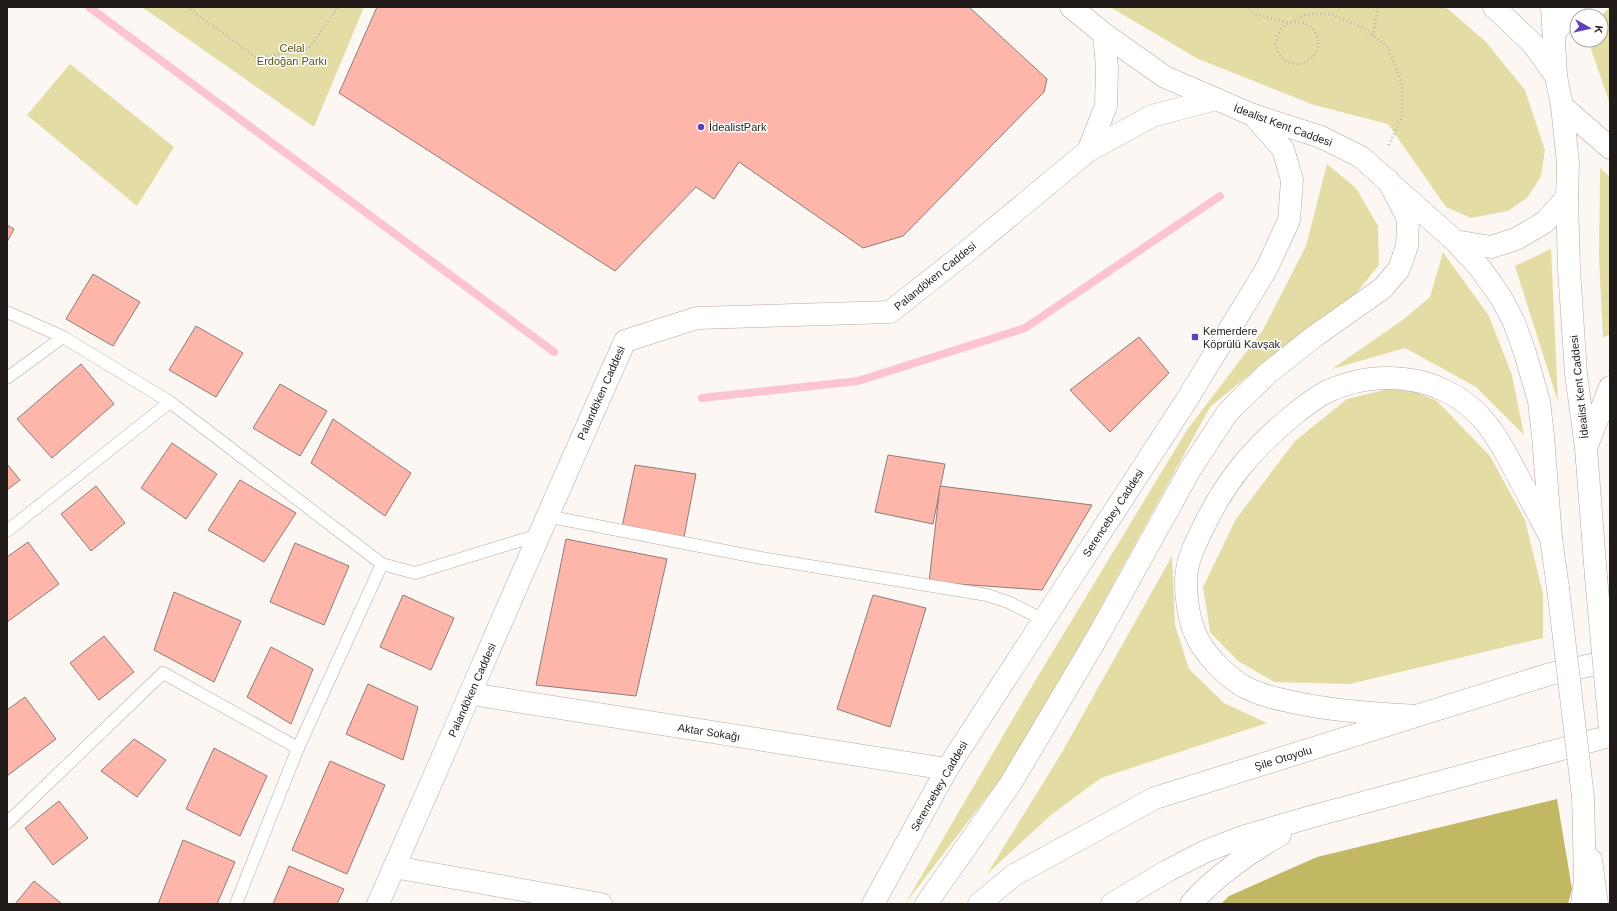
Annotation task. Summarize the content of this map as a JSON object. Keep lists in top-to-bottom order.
{
  "streets": {
    "main road": [
      "İdealist Kent Caddesi",
      "Palandöken Caddesi",
      "Serencebey Caddesi",
      "Aktar Sokağı",
      "Şile Otoyolu"
    ]
  },
  "crossings": [
    ["İdealist Kent Caddesi", "Palandöken Caddesi"],
    ["İdealist Kent Caddesi", "Serencebey Caddesi"],
    ["Palandöken Caddesi", "Aktar Sokağı"],
    ["Serencebey Caddesi", "Aktar Sokağı"]
  ],
  "parks": ["Celal Erdoğan Parkı"],
  "places": {
    "other": ["İdealistPark"],
    "transit": ["Kemerdere Köprülü Kavşak"]
  },
  "north": "right"
}
